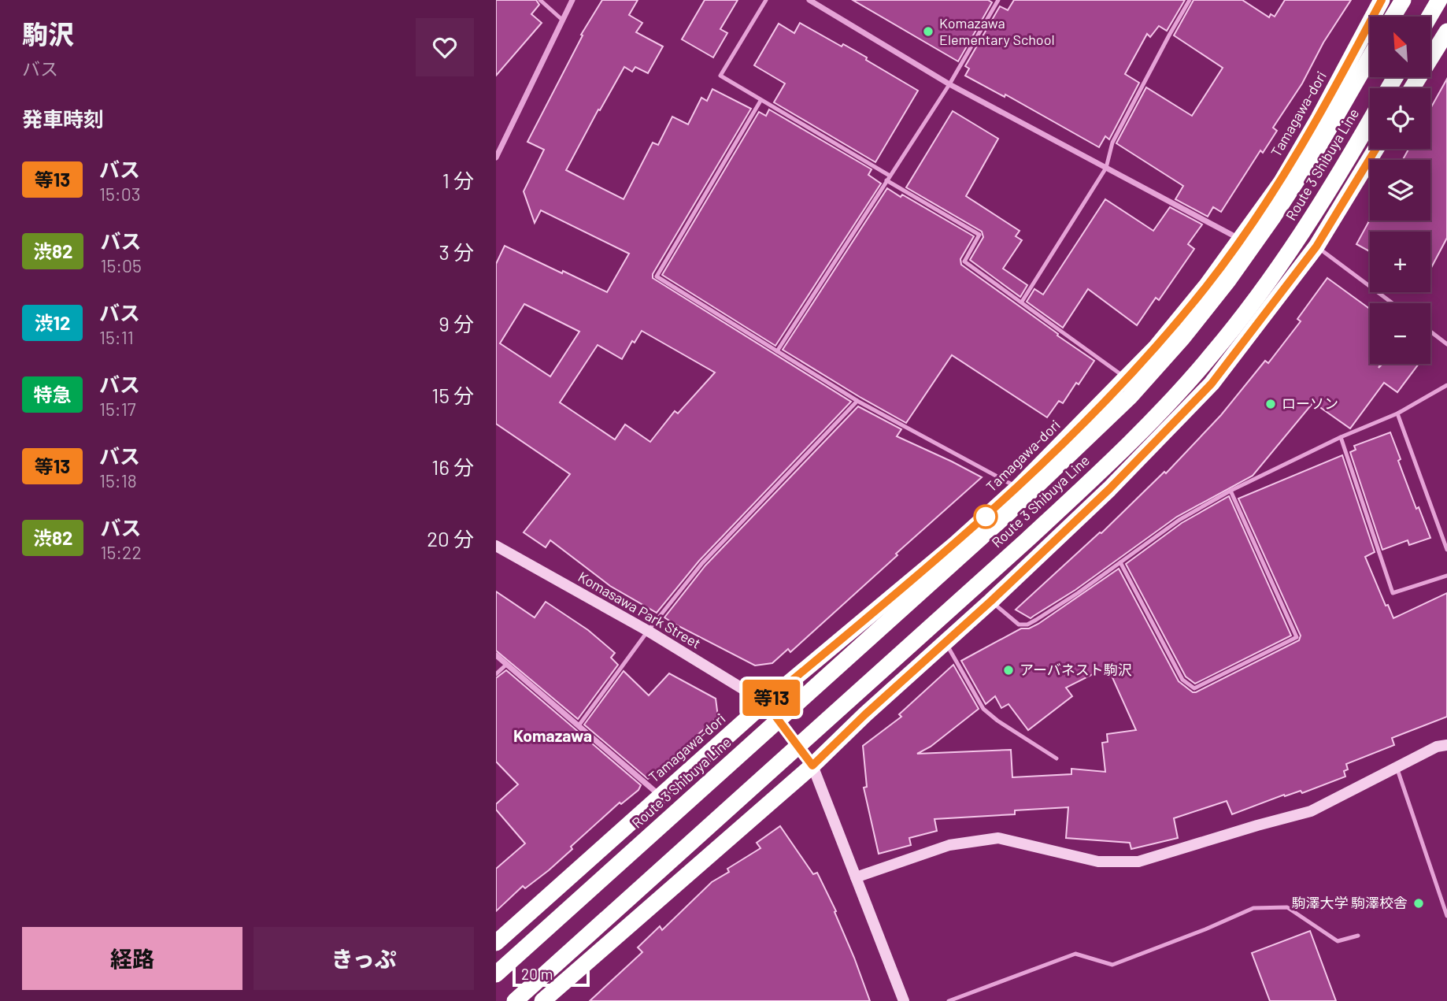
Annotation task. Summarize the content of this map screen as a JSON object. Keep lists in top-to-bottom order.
{
  "streets": {
    "highway": ["Tamagawa-dori", "Route 3 Shibuya Line"],
    "street": ["Komasawa Park Street"]
  },
  "crossings": [
    ["Tamagawa-dori", "Komasawa Park Street"]
  ],
  "districts": ["Komazawa"],
  "places": [
    "Komazawa Elementary School",
    "ローソン",
    "アーバネスト駒沢",
    "駒澤大学 駒澤校舎"
  ],
  "lines": ["bus line 等13"],
  "scale_bar": "20 m",
  "north": "top left",
  "page": {
    "heading": [
      ["駒沢", "バス"],
      "発車時刻"
    ],
    "on_map": "等13",
    "map_buttons": ["+", "−"],
    "list": [
      {
        "mark": "等13",
        "name": "バス",
        "note": "15:03",
        "value": "1 分"
      },
      {
        "mark": "渋82",
        "name": "バス",
        "note": "15:05",
        "value": "3 分"
      },
      {
        "mark": "渋12",
        "name": "バス",
        "note": "15:11",
        "value": "9 分"
      },
      {
        "mark": "特急",
        "name": "バス",
        "note": "15:17",
        "value": "15 分"
      },
      {
        "mark": "等13",
        "name": "バス",
        "note": "15:18",
        "value": "16 分"
      },
      {
        "mark": "渋82",
        "name": "バス",
        "note": "15:22",
        "value": "20 分"
      }
    ],
    "buttons": ["経路", "きっぷ"],
    "scale": "20 m"
  }
}
